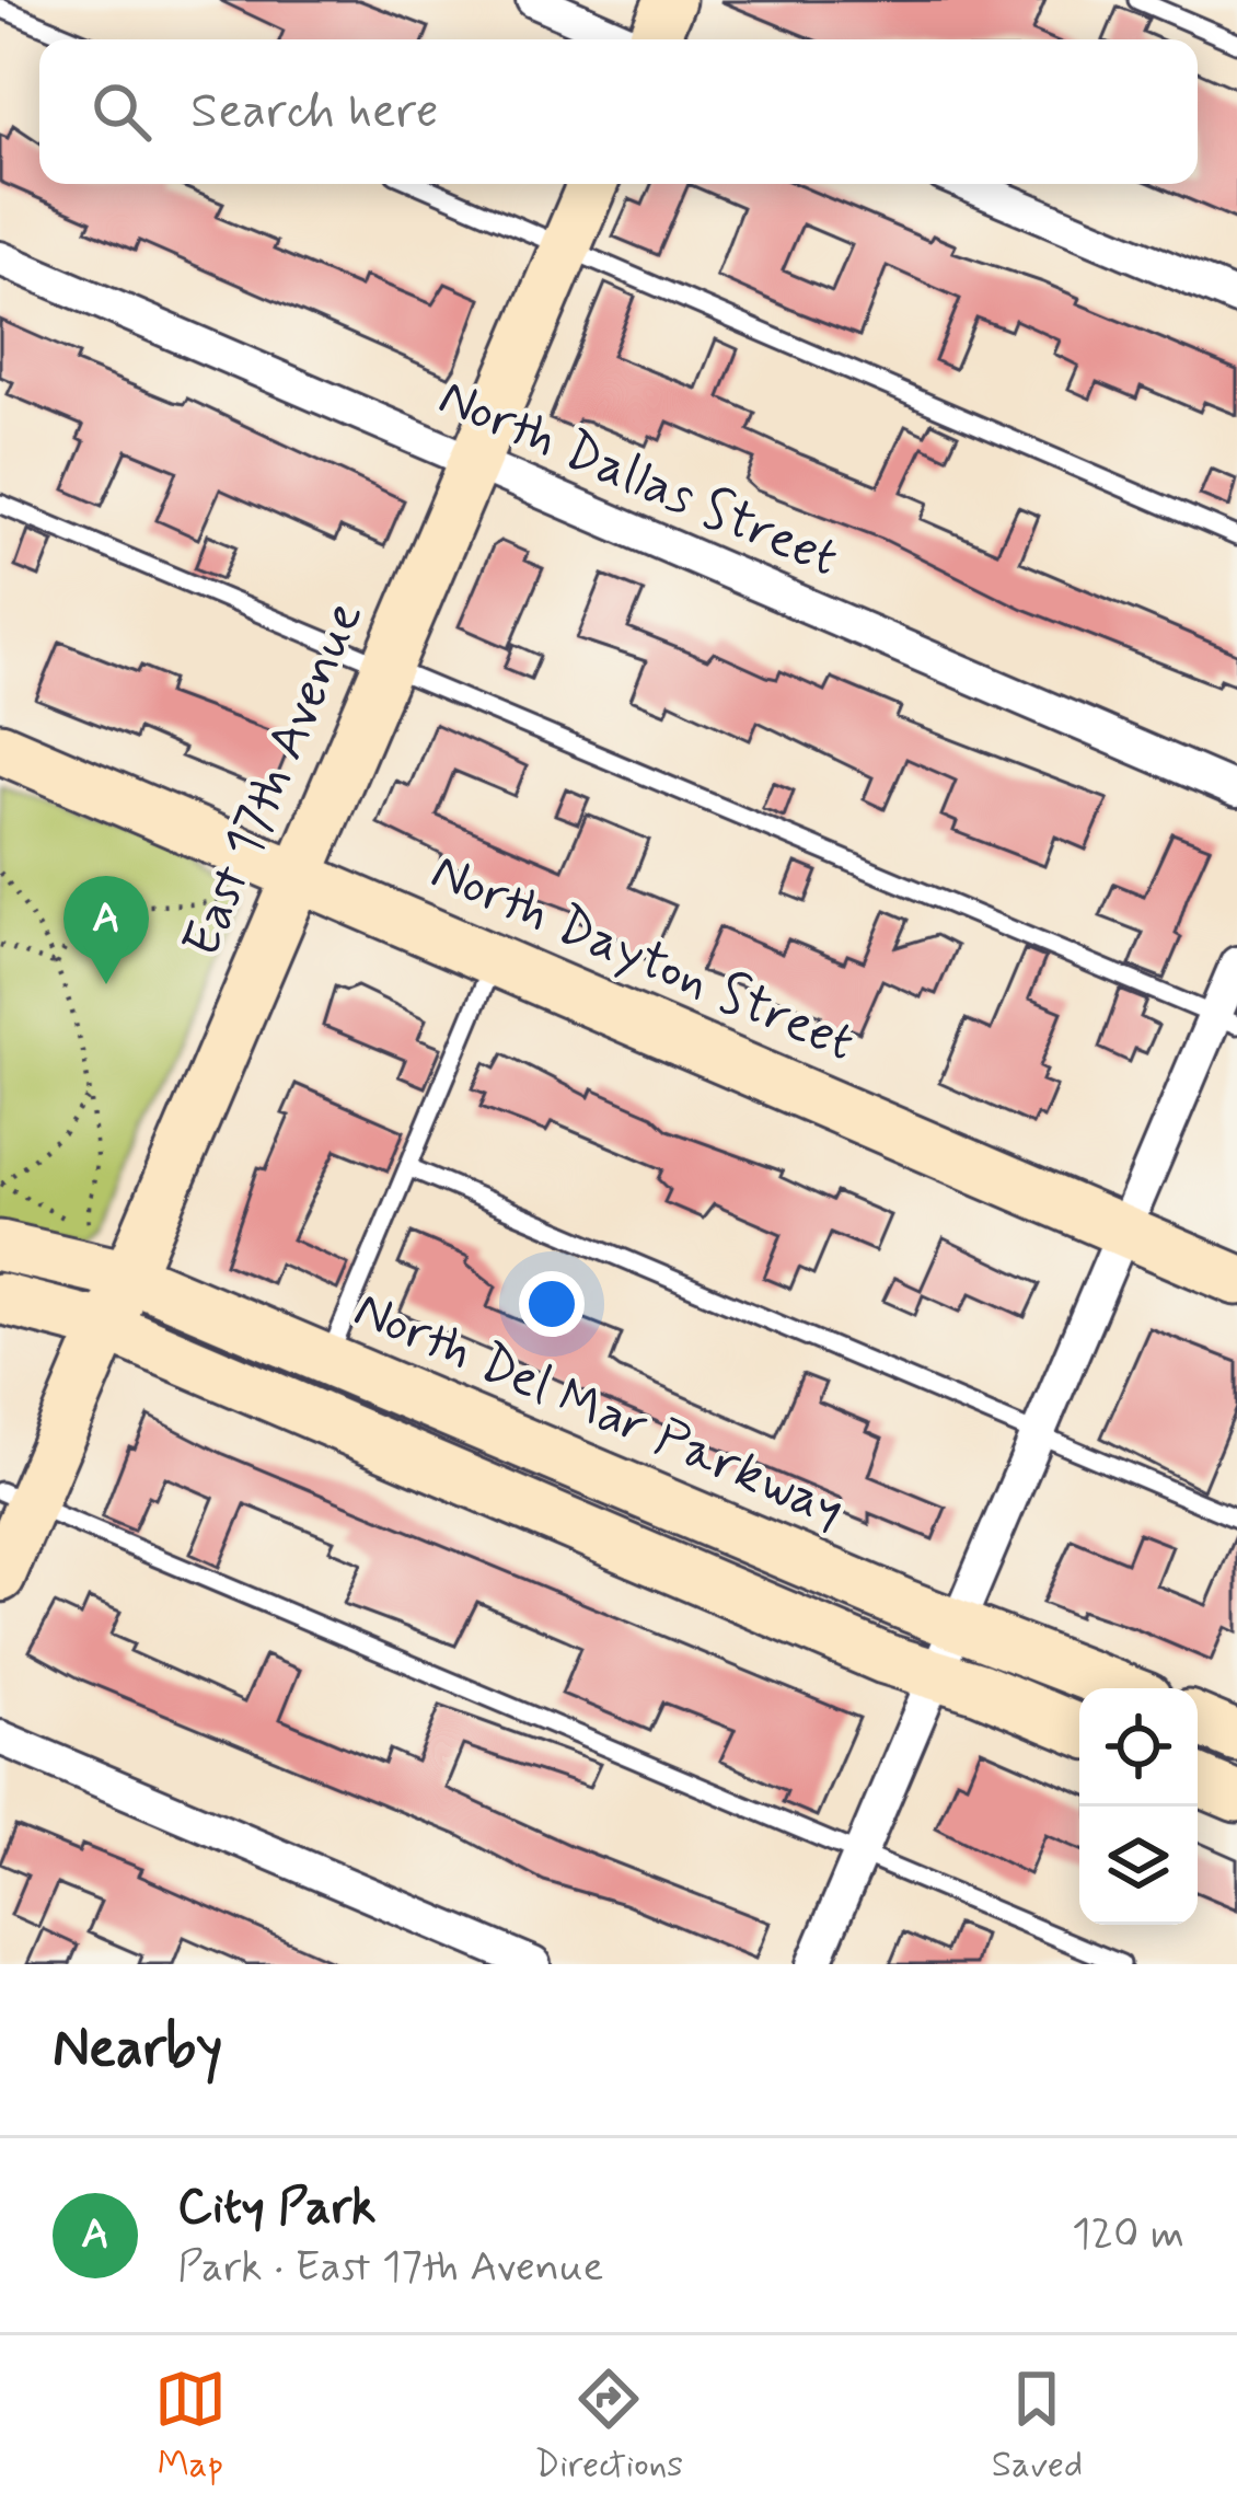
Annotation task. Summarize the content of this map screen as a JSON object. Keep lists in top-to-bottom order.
{
  "streets": {
    "street": [
      "North Dallas Street",
      "East 17th Avenue",
      "North Dayton Street",
      "North Del Mar Parkway"
    ]
  },
  "crossings": [
    ["North Dallas Street", "East 17th Avenue"],
    ["East 17th Avenue", "North Dayton Street"],
    ["East 17th Avenue", "North Del Mar Parkway"]
  ],
  "page": {
    "search": "Search here",
    "pins": "A",
    "heading": "Nearby",
    "list": [
      {
        "mark": "A",
        "name": "City Park",
        "note": "Park · East 17th Avenue",
        "value": "120 m"
      }
    ],
    "nav": ["Map", "Directions", "Saved"]
  }
}
